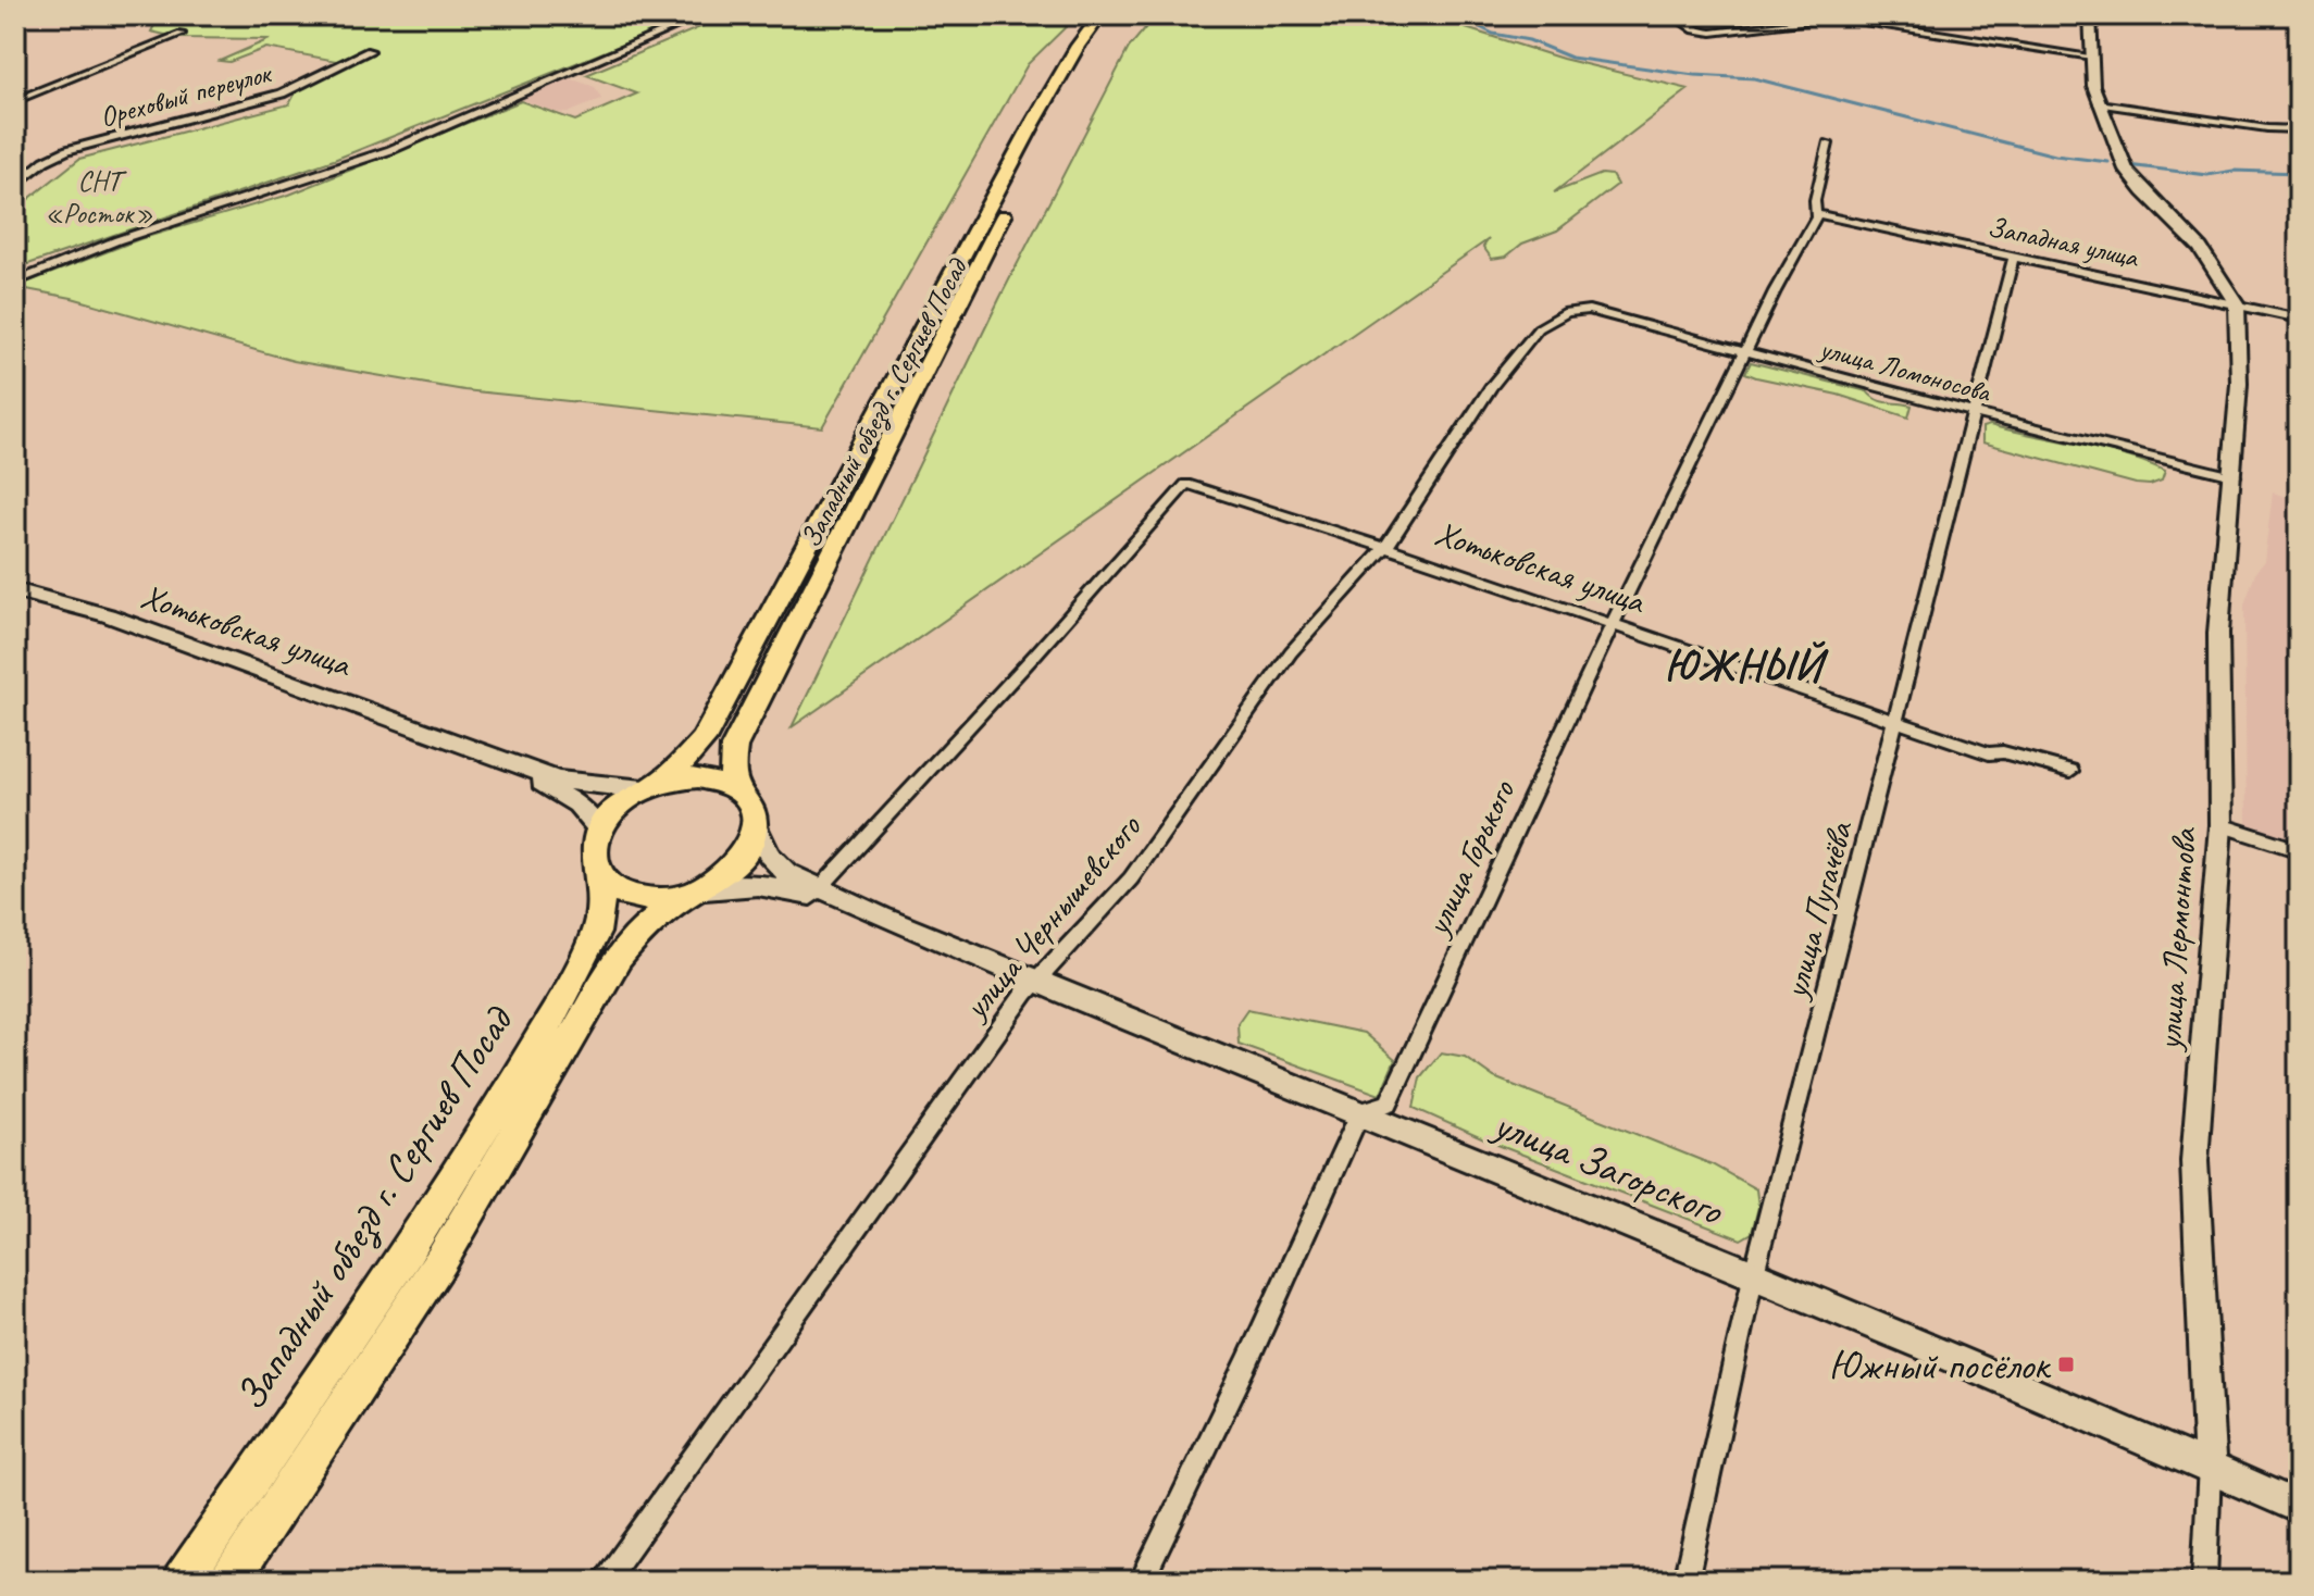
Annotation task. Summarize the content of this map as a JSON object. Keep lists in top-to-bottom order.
{
  "streets": {
    "main road": ["Западный объезд г. Сергиев Посад"],
    "street": [
      "Ореховый переулок",
      "Западная улица",
      "улица Ломоносова",
      "Хотьковская улица",
      "улица Горького",
      "улица Пугачёва",
      "улица Чернышевского",
      "улица Лермонтова",
      "улица Загорского"
    ]
  },
  "crossings": [
    ["Западная улица", "улица Горького"],
    ["Западная улица", "улица Пугачёва"],
    ["Западная улица", "улица Лермонтова"],
    ["улица Ломоносова", "улица Горького"],
    ["улица Ломоносова", "улица Пугачёва"],
    ["улица Ломоносова", "улица Чернышевского"],
    ["улица Ломоносова", "улица Лермонтова"],
    ["Хотьковская улица", "улица Горького"],
    ["Хотьковская улица", "улица Пугачёва"],
    ["Хотьковская улица", "улица Чернышевского"],
    ["улица Горького", "улица Загорского"],
    ["улица Пугачёва", "улица Загорского"],
    ["улица Чернышевского", "улица Загорского"],
    ["улица Лермонтова", "улица Загорского"]
  ],
  "districts": ["ЮЖНЫЙ"],
  "parks": ["СНТ «Росток»"],
  "places": {
    "transit": ["Южный посёлок"]
  }
}
